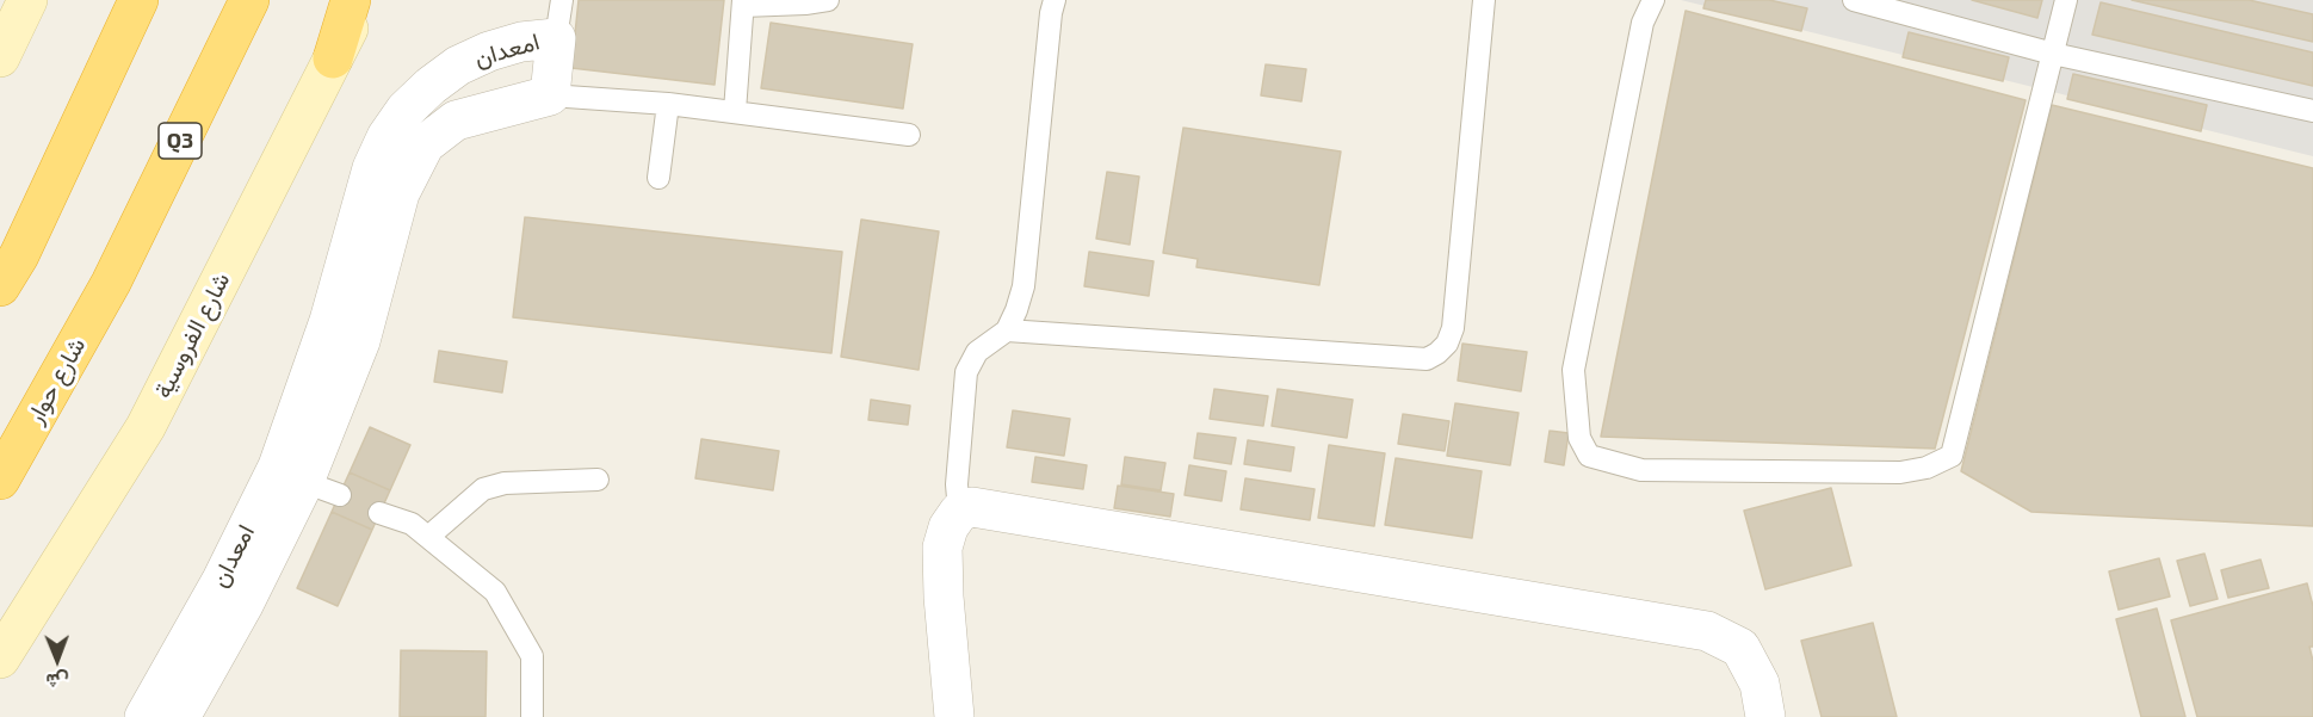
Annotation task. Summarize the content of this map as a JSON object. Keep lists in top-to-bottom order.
{
  "streets": {
    "highway": ["Q3", "شارع حوار"],
    "main road": ["شارع الفروسية"],
    "street": ["امعدان"]
  },
  "north": "bottom"
}
